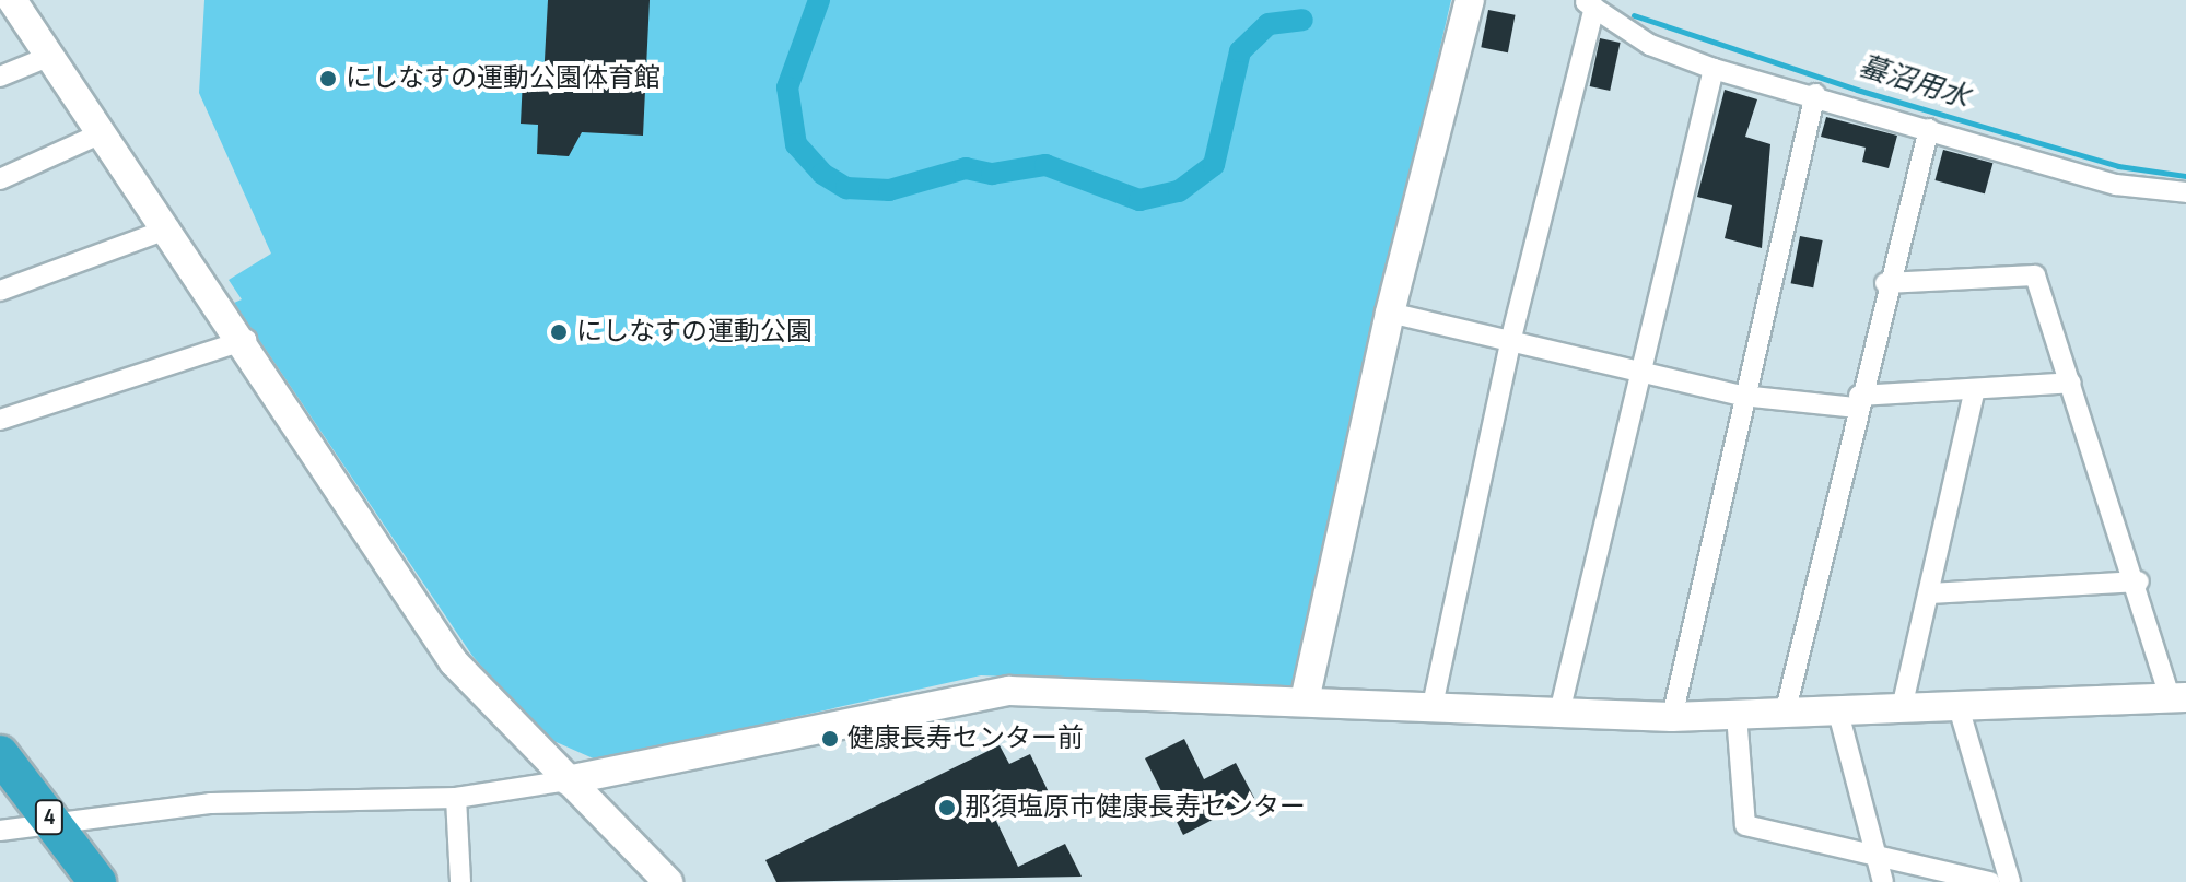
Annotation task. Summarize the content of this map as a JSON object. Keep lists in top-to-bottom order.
{
  "streets": {
    "highway": ["4"]
  },
  "water": ["蟇沼用水"],
  "places": [
    "にしなすの運動公園体育館",
    "にしなすの運動公園",
    "健康長寿センター前",
    "那須塩原市健康長寿センター"
  ]
}
